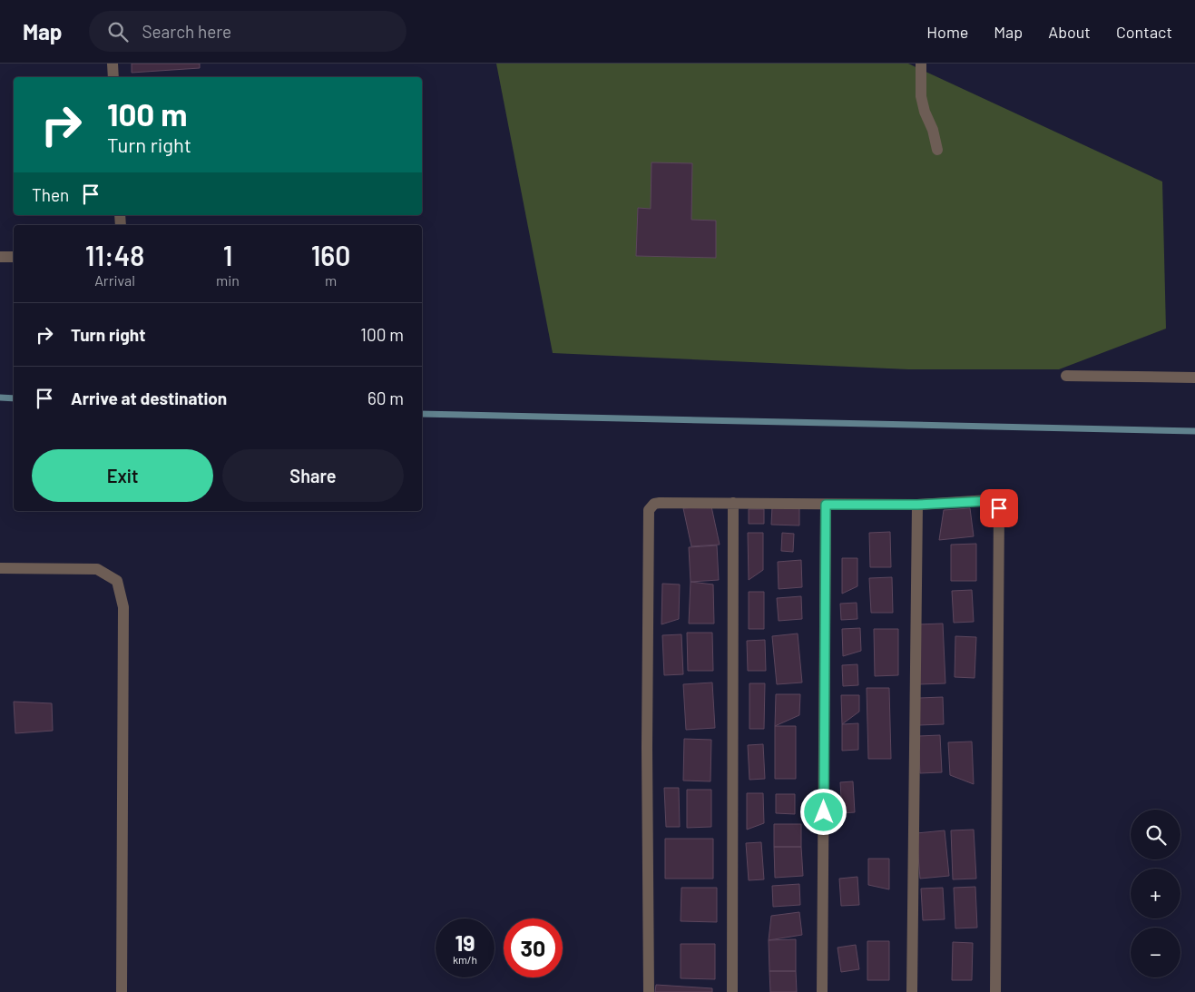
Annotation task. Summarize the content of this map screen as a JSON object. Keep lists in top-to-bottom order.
{
  "page": {
    "header": "Map",
    "search": "Search here",
    "nav": [
      "Home",
      "Map",
      "About",
      "Contact"
    ],
    "turn": ["100 m", "Turn right"],
    "then": "Then",
    "eta": [
      "11:48",
      "Arrival",
      "1",
      "min",
      "160",
      "m"
    ],
    "list": [
      {
        "name": "Turn right",
        "value": "100 m"
      },
      {
        "name": "Arrive at destination",
        "value": "60 m"
      }
    ],
    "buttons": ["Exit", "Share"],
    "map_buttons": ["+", "−"],
    "speed": "19 km/h",
    "limit": "30"
  }
}
